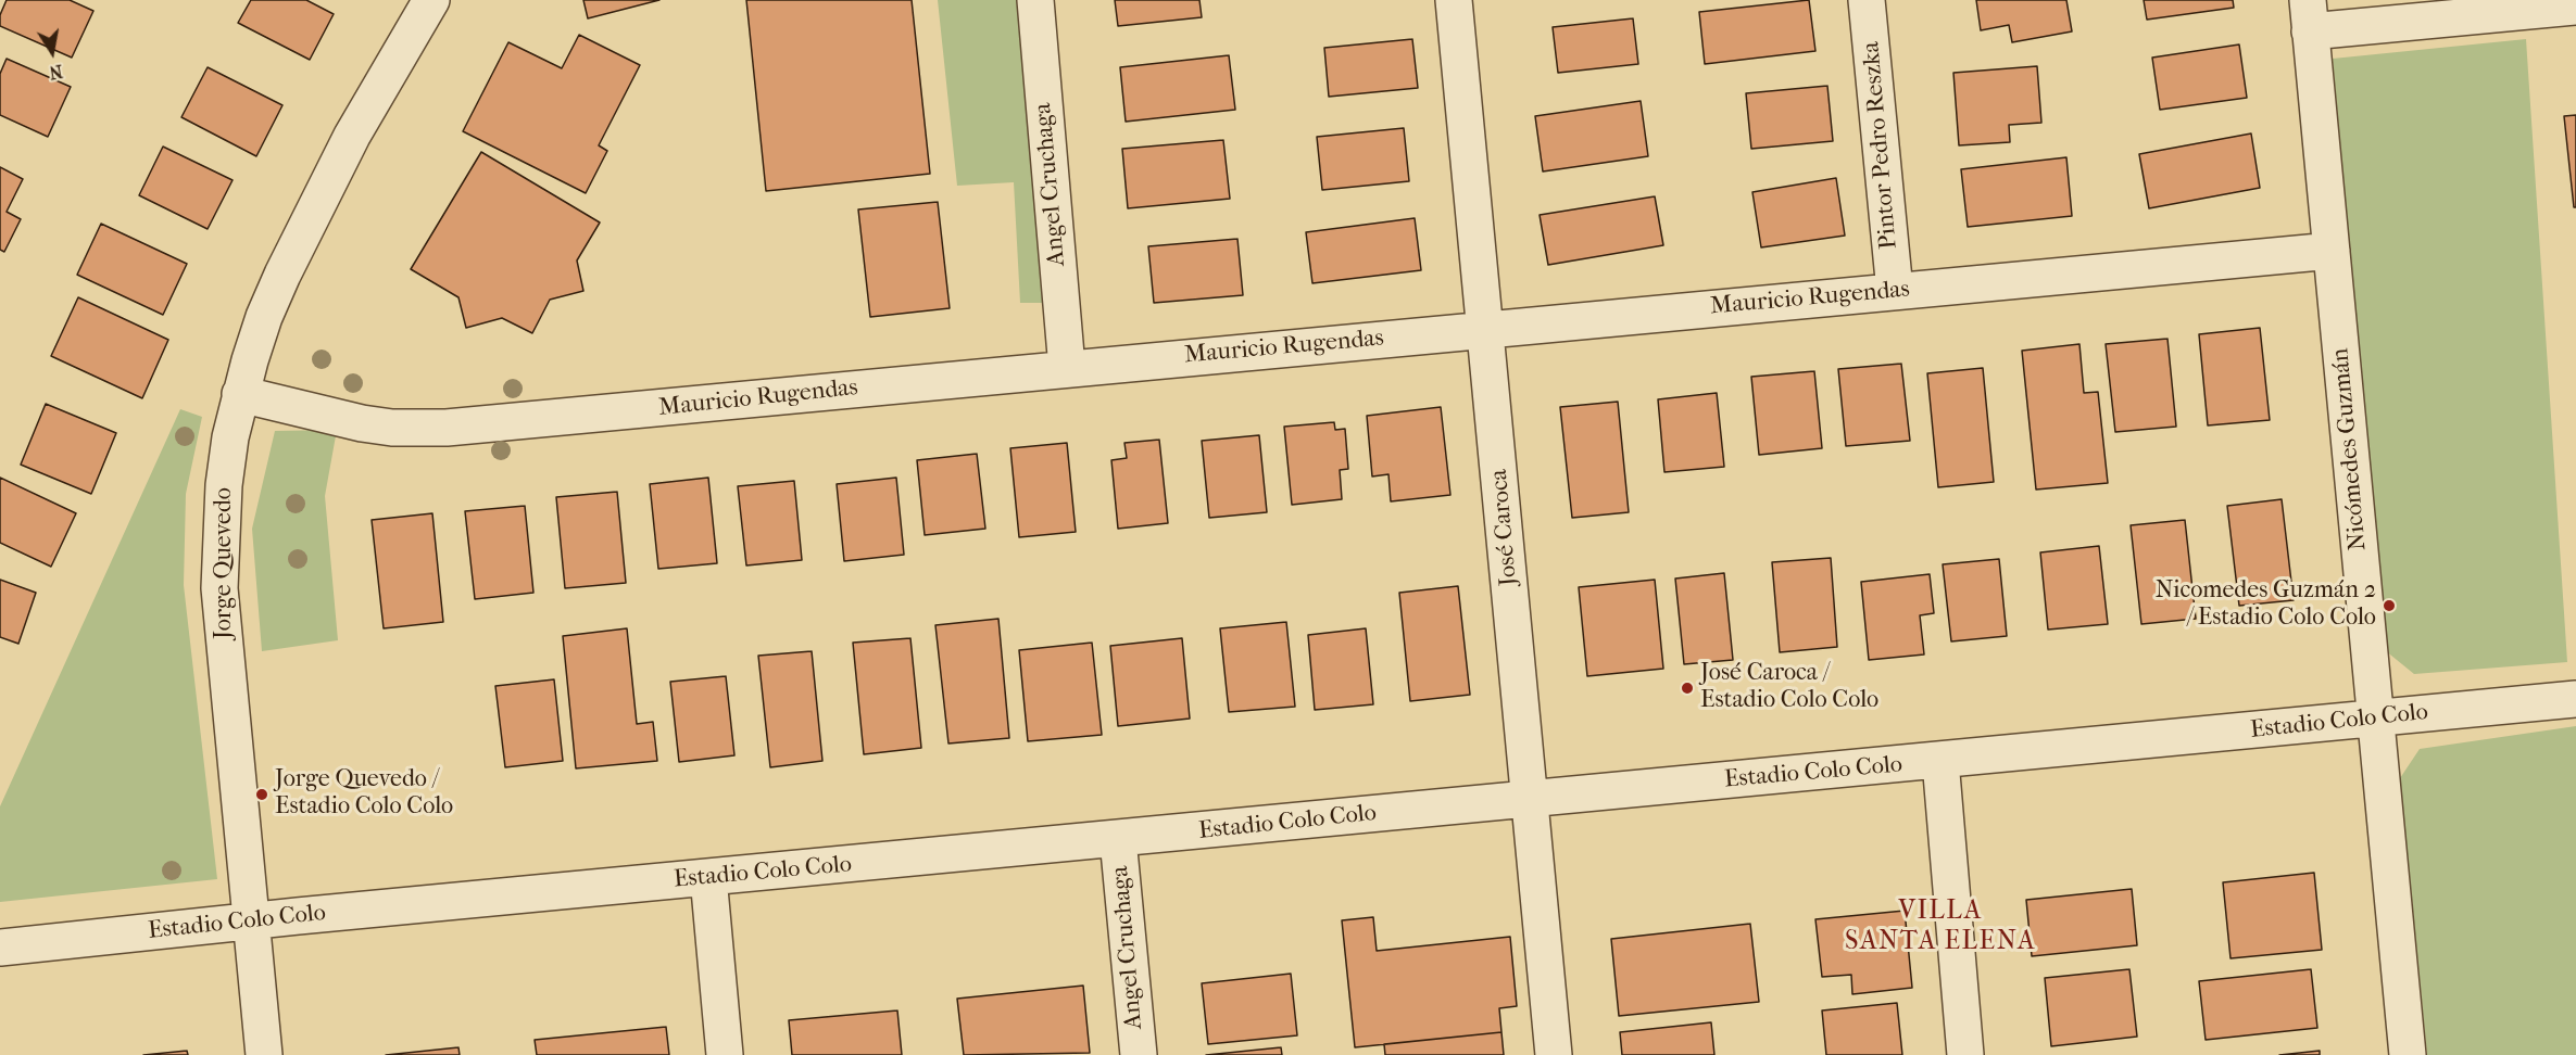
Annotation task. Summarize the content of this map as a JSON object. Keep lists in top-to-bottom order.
{
  "streets": {
    "street": [
      "Pintor Pedro Reszka",
      "Angel Cruchaga",
      "Mauricio Rugendas",
      "Nicómedes Guzmán",
      "José Caroca",
      "Jorge Quevedo",
      "Estadio Colo Colo"
    ]
  },
  "crossings": [
    ["Pintor Pedro Reszka", "Mauricio Rugendas"],
    ["Angel Cruchaga", "Mauricio Rugendas"],
    ["Angel Cruchaga", "Estadio Colo Colo"],
    ["Mauricio Rugendas", "Nicómedes Guzmán"],
    ["Mauricio Rugendas", "José Caroca"],
    ["Mauricio Rugendas", "Jorge Quevedo"],
    ["Nicómedes Guzmán", "Estadio Colo Colo"],
    ["José Caroca", "Estadio Colo Colo"],
    ["Jorge Quevedo", "Estadio Colo Colo"]
  ],
  "districts": ["VILLA SANTA ELENA"],
  "places": ["Nicomedes Guzmán 2 / Estadio Colo Colo", "José Caroca / Estadio Colo Colo", "Jorge Quevedo / Estadio Colo Colo"],
  "north": "bottom"
}
